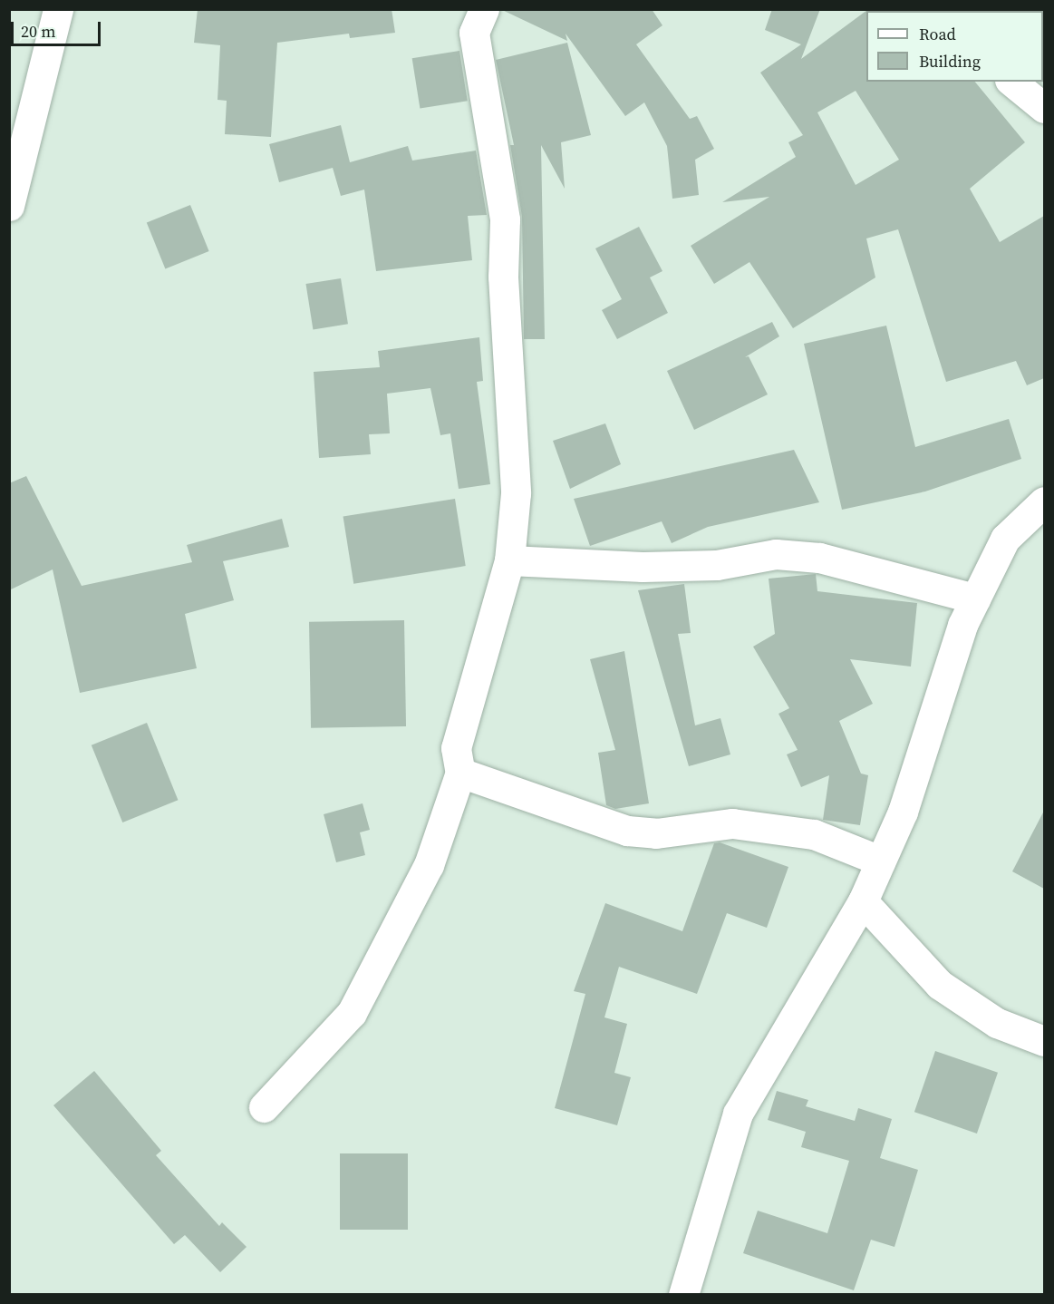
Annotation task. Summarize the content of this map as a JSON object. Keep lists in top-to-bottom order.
{
  "legend": ["Road", "Building"],
  "scale_bar": "20 m"
}
